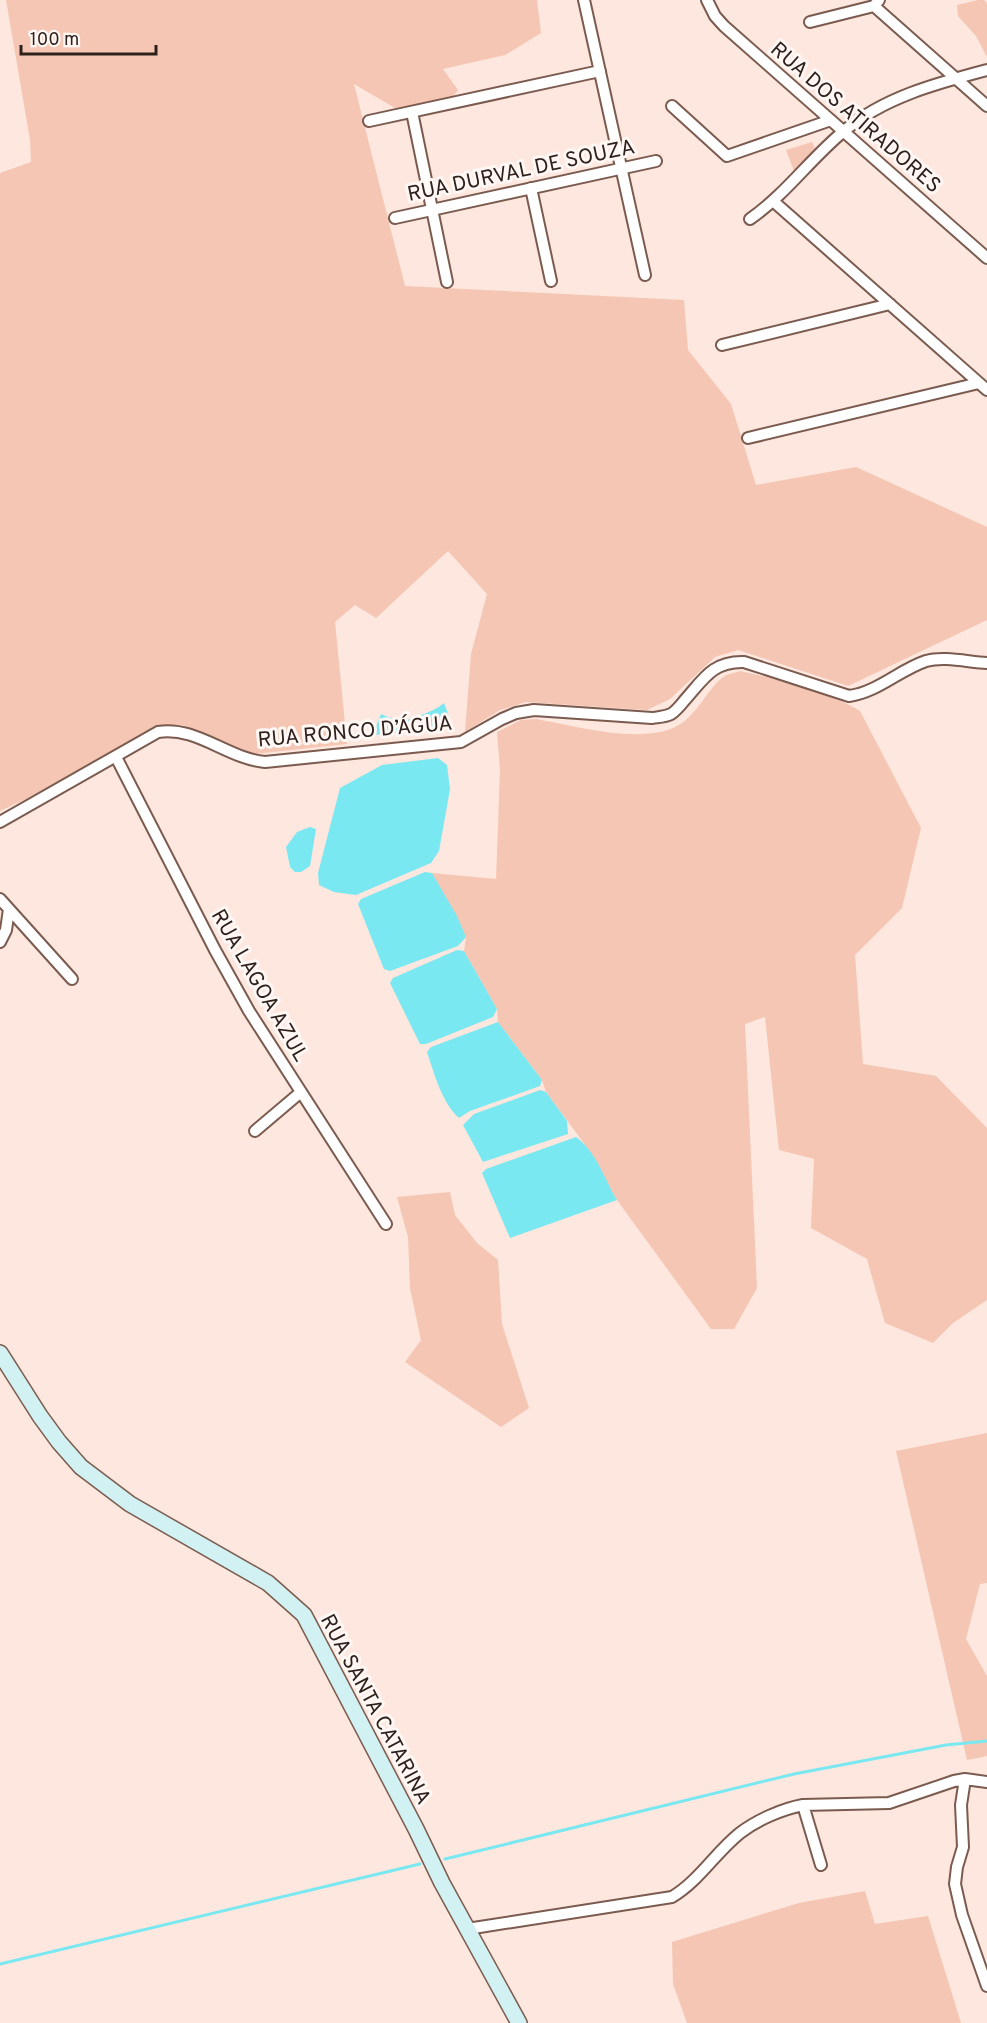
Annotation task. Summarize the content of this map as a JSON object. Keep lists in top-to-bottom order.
{
  "streets": {
    "street": [
      "RUA DOS ATIRADORES",
      "RUA DURVAL DE SOUZA",
      "RUA RONCO D’ÁGUA",
      "RUA LAGOA AZUL",
      "RUA SANTA CATARINA"
    ]
  },
  "crossings": [
    ["RUA RONCO D’ÁGUA", "RUA LAGOA AZUL"]
  ],
  "scale_bar": "100 m"
}
